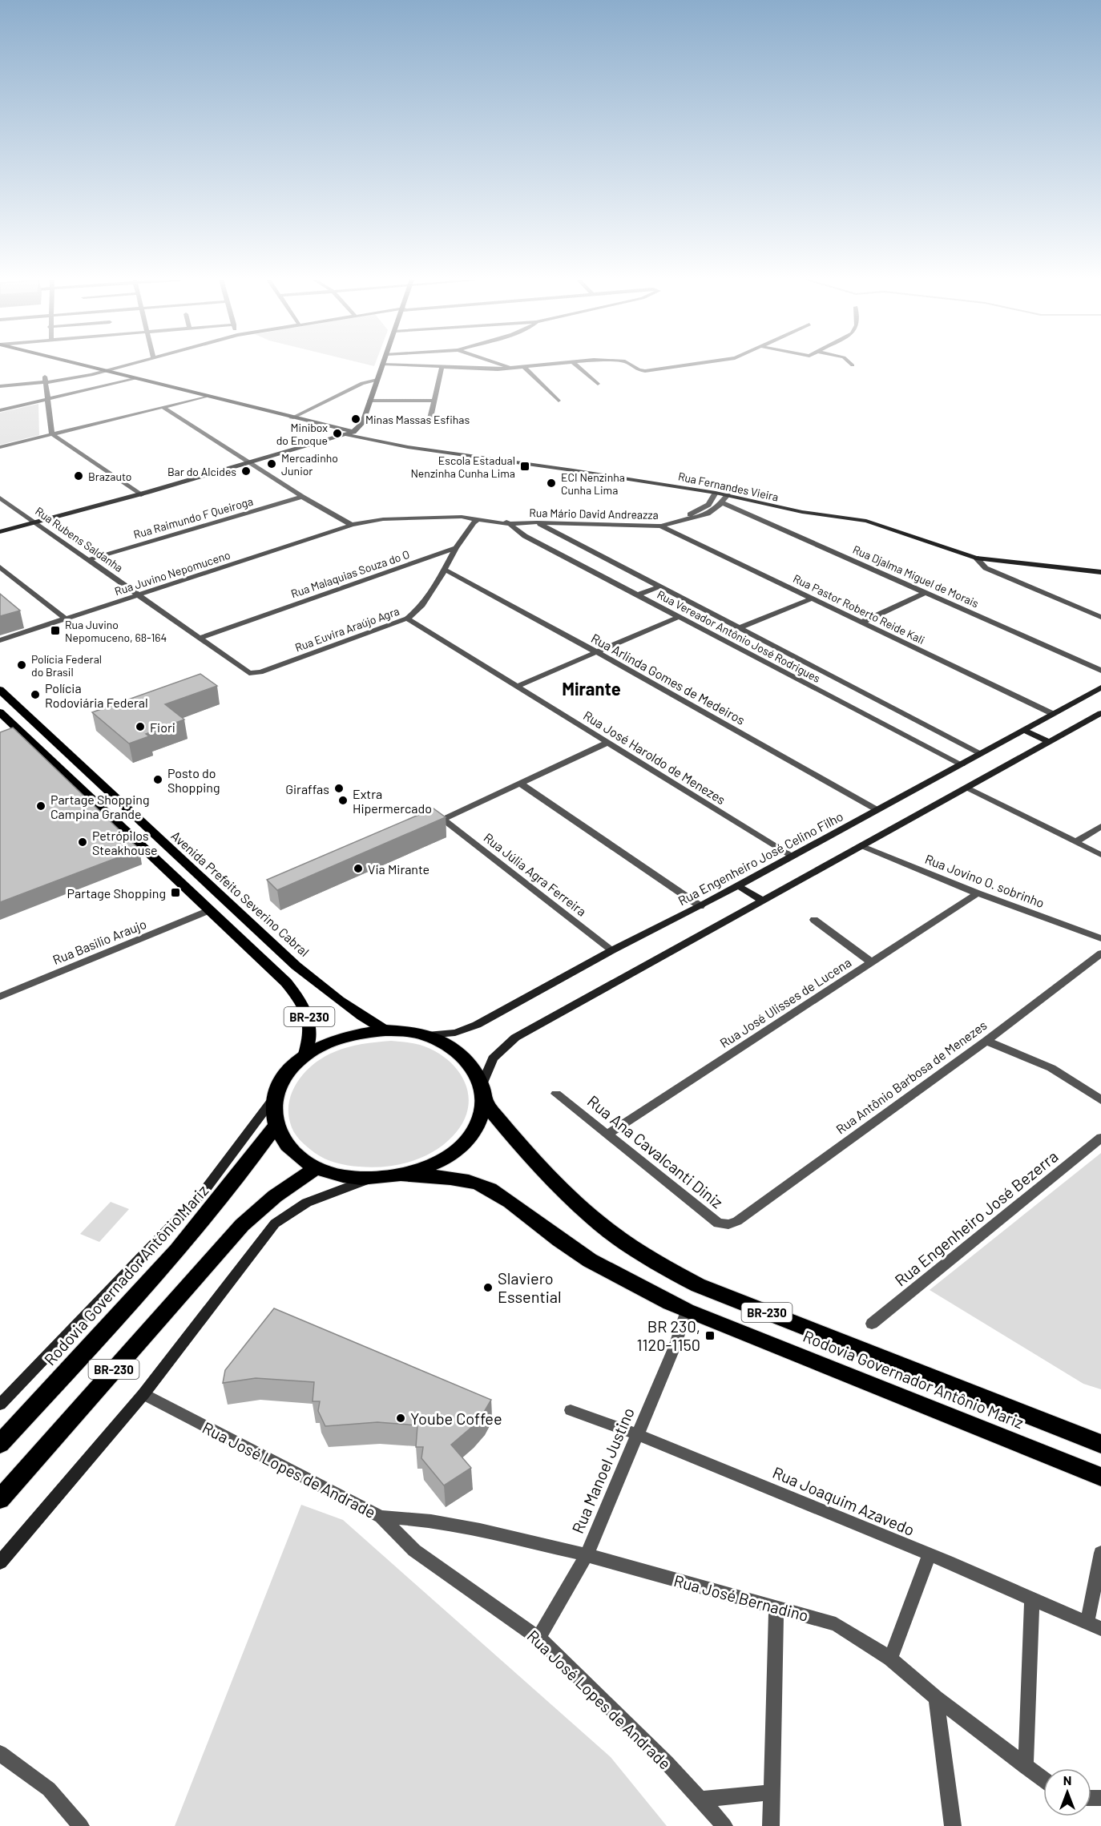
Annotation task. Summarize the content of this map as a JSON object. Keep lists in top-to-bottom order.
{
  "streets": {
    "highway": ["BR-230", "Rodovia Governador Antônio Mariz"],
    "main road": ["Avenida Prefeito Severino Cabral"],
    "street": [
      "Rua Fernandes Vieira",
      "Rua Mário David Andreazza",
      "Rua Raimundo F Queiroga",
      "Rua Rubens Saldanha",
      "Rua Juvino Nepomuceno",
      "Rua Malaquias Souza do O",
      "Rua Djalma Miguel de Morais",
      "Rua Pastor Roberto Reide Kali",
      "Rua Euvira Araújo Agra",
      "Rua Vereador Antônio José Rodrigues",
      "Rua Arlinda Gomes de Medeiros",
      "Rua José Haroldo de Menezes",
      "Rua Engenheiro José Celino Filho",
      "Rua Júlia Agra Ferreira",
      "Rua Jovino O. sobrinho",
      "Rua Basilio Araujo",
      "Rua José Ulisses de Lucena",
      "Rua Antônio Barbosa de Menezes",
      "Rua Ana Cavalcanti Diniz",
      "Rua Engenheiro José Bezerra",
      "Rua José Lopes de Andrade",
      "Rua Manoel Justino",
      "Rua Joaquim Azavedo",
      "Rua José Bernadino"
    ]
  },
  "crossings": [
    ["Rua Fernandes Vieira", "Rua Mário David Andreazza"],
    ["Rua Mário David Andreazza", "Rua Djalma Miguel de Morais"],
    ["Rua Mário David Andreazza", "Rua Pastor Roberto Reide Kali"],
    ["Rua Mário David Andreazza", "Rua Vereador Antônio José Rodrigues"],
    ["Rua Raimundo F Queiroga", "Rua Rubens Saldanha"],
    ["Rua Rubens Saldanha", "Rua Juvino Nepomuceno"],
    ["Rua Rubens Saldanha", "Rua Malaquias Souza do O"],
    ["Rua Rubens Saldanha", "Rua Euvira Araújo Agra"],
    ["Rua Malaquias Souza do O", "Rua Euvira Araújo Agra"],
    ["Rua Pastor Roberto Reide Kali", "Rua Engenheiro José Celino Filho"],
    ["Rua Euvira Araújo Agra", "Rua Arlinda Gomes de Medeiros"],
    ["Rua Euvira Araújo Agra", "Rua José Haroldo de Menezes"],
    ["Rua Vereador Antônio José Rodrigues", "Rua Engenheiro José Celino Filho"],
    ["Rua Arlinda Gomes de Medeiros", "Rua Engenheiro José Celino Filho"],
    ["Rua José Haroldo de Menezes", "Rua Engenheiro José Celino Filho"],
    ["Rua Engenheiro José Celino Filho", "Rua Júlia Agra Ferreira"],
    ["Rua Engenheiro José Celino Filho", "Rodovia Governador Antônio Mariz"],
    ["Rua Jovino O. sobrinho", "Rua José Ulisses de Lucena"],
    ["Avenida Prefeito Severino Cabral", "Rodovia Governador Antônio Mariz"],
    ["Rua Basilio Araujo", "BR-230"],
    ["Rua José Ulisses de Lucena", "Rua Ana Cavalcanti Diniz"],
    ["BR-230", "Rodovia Governador Antônio Mariz"],
    ["Rua Antônio Barbosa de Menezes", "Rua Ana Cavalcanti Diniz"],
    ["Rodovia Governador Antônio Mariz", "Rua Manoel Justino"],
    ["Rua José Lopes de Andrade", "Rua Manoel Justino"],
    ["Rua José Lopes de Andrade", "Rua José Bernadino"],
    ["Rua Manoel Justino", "Rua Joaquim Azavedo"],
    ["Rua Manoel Justino", "Rua José Bernadino"]
  ],
  "districts": ["Mirante"],
  "places": {
    "other": [
      "Minas Massas Esfihas",
      "Minibox do Enoque",
      "Mercadinho Junior",
      "Bar do Alcides",
      "Brazauto",
      "ECI Nenzinha Cunha Lima",
      "Polícia Federal do Brasil",
      "Polícia Rodoviária Federal",
      "Fiori",
      "Posto do Shopping",
      "Giraffas",
      "Extra Hipermercado",
      "Partage Shopping Campina Grande",
      "Petrópilos Steakhouse",
      "Via Mirante",
      "Slaviero Essential",
      "Yoube Coffee"
    ],
    "transit": [
      "Escola Estadual Nenzinha Cunha Lima",
      "Rua Juvino Nepomuceno, 68-164",
      "Partage Shopping",
      "BR 230, 1120-1150"
    ]
  },
  "north": "top"
}
